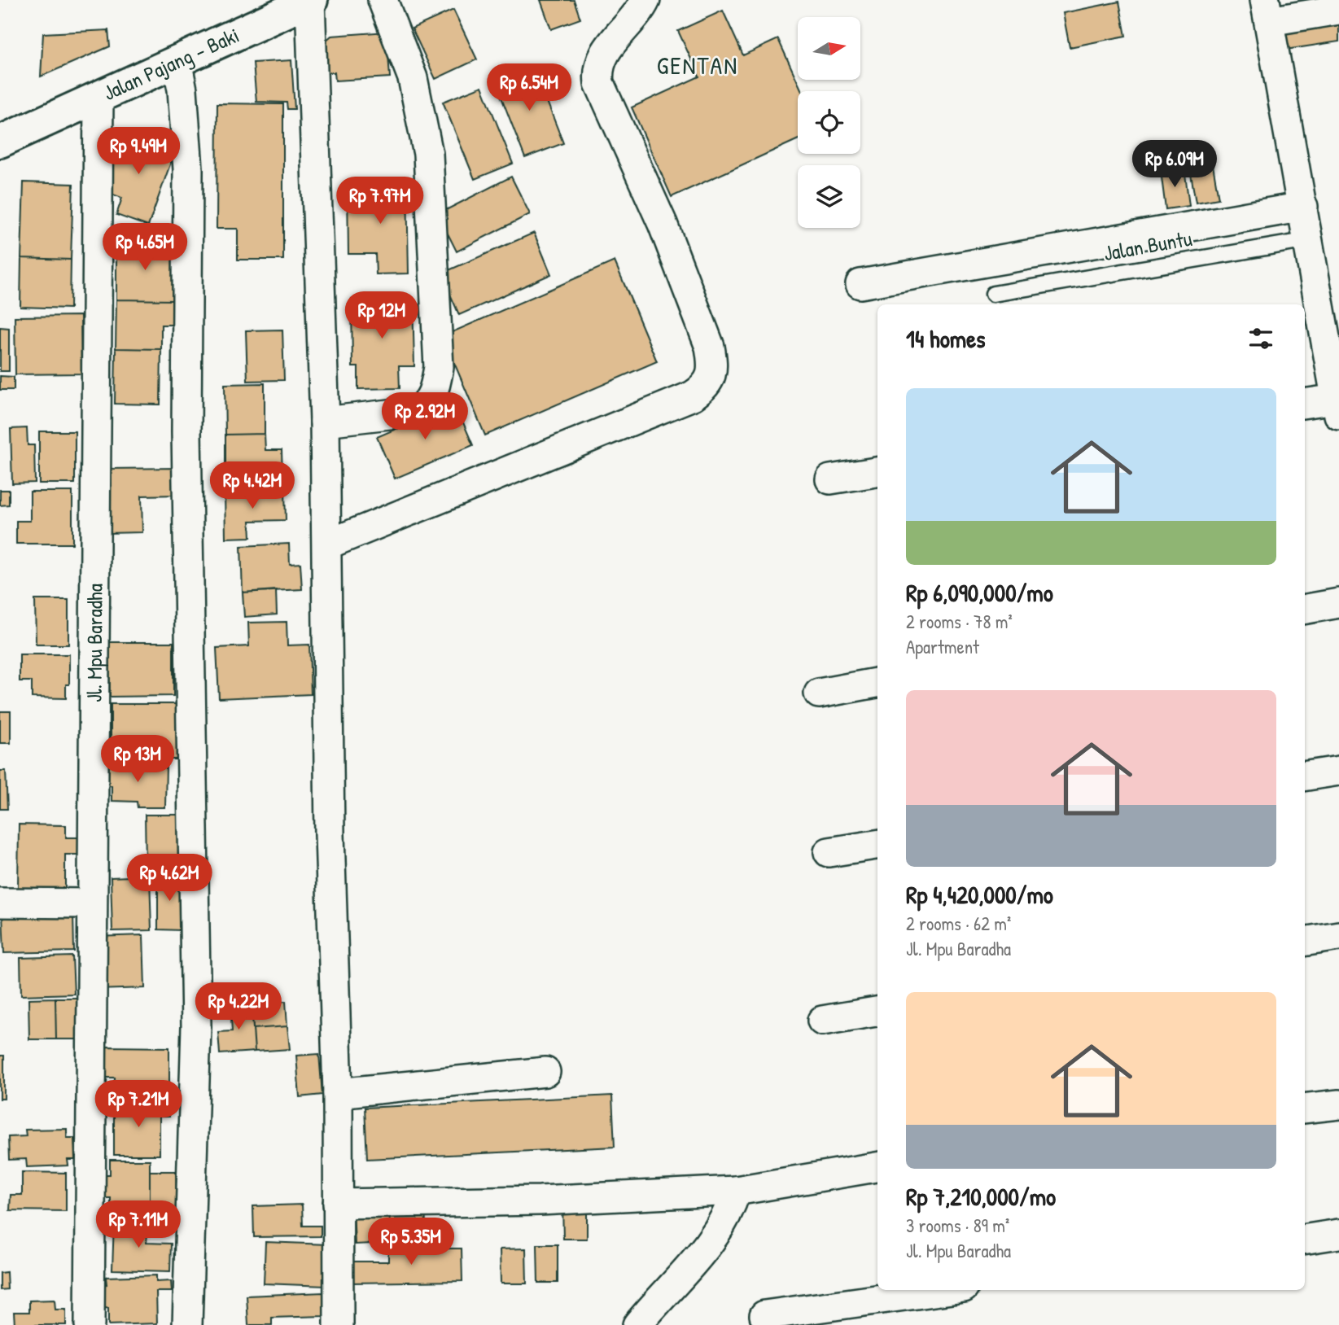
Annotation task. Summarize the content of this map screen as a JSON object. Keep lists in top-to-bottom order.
{
  "streets": {
    "main road": ["Jalan Pajang - Baki"],
    "street": ["Jl. Mpu Baradha"],
    "lane": ["Jalan Buntu"]
  },
  "crossings": [
    ["Jalan Pajang - Baki", "Jl. Mpu Baradha"]
  ],
  "districts": ["GENTAN"],
  "north": "right",
  "page": {
    "price": [
      "Rp 6.54M",
      "Rp 9.49M",
      "Rp 6.09M",
      "Rp 7.97M",
      "Rp 4.65M",
      "Rp 12M",
      "Rp 2.92M",
      "Rp 4.42M",
      "Rp 13M",
      "Rp 4.62M",
      "Rp 4.22M",
      "Rp 7.21M",
      "Rp 7.11M",
      "Rp 5.35M"
    ],
    "heading": "14 homes",
    "list": [
      {
        "name": "Rp 6,090,000/mo",
        "note": "2 rooms · 78 m² · Apartment"
      },
      {
        "name": "Rp 4,420,000/mo",
        "note": "2 rooms · 62 m² · Jl. Mpu Baradha"
      },
      {
        "name": "Rp 7,210,000/mo",
        "note": "3 rooms · 89 m² · Jl. Mpu Baradha"
      }
    ]
  }
}
